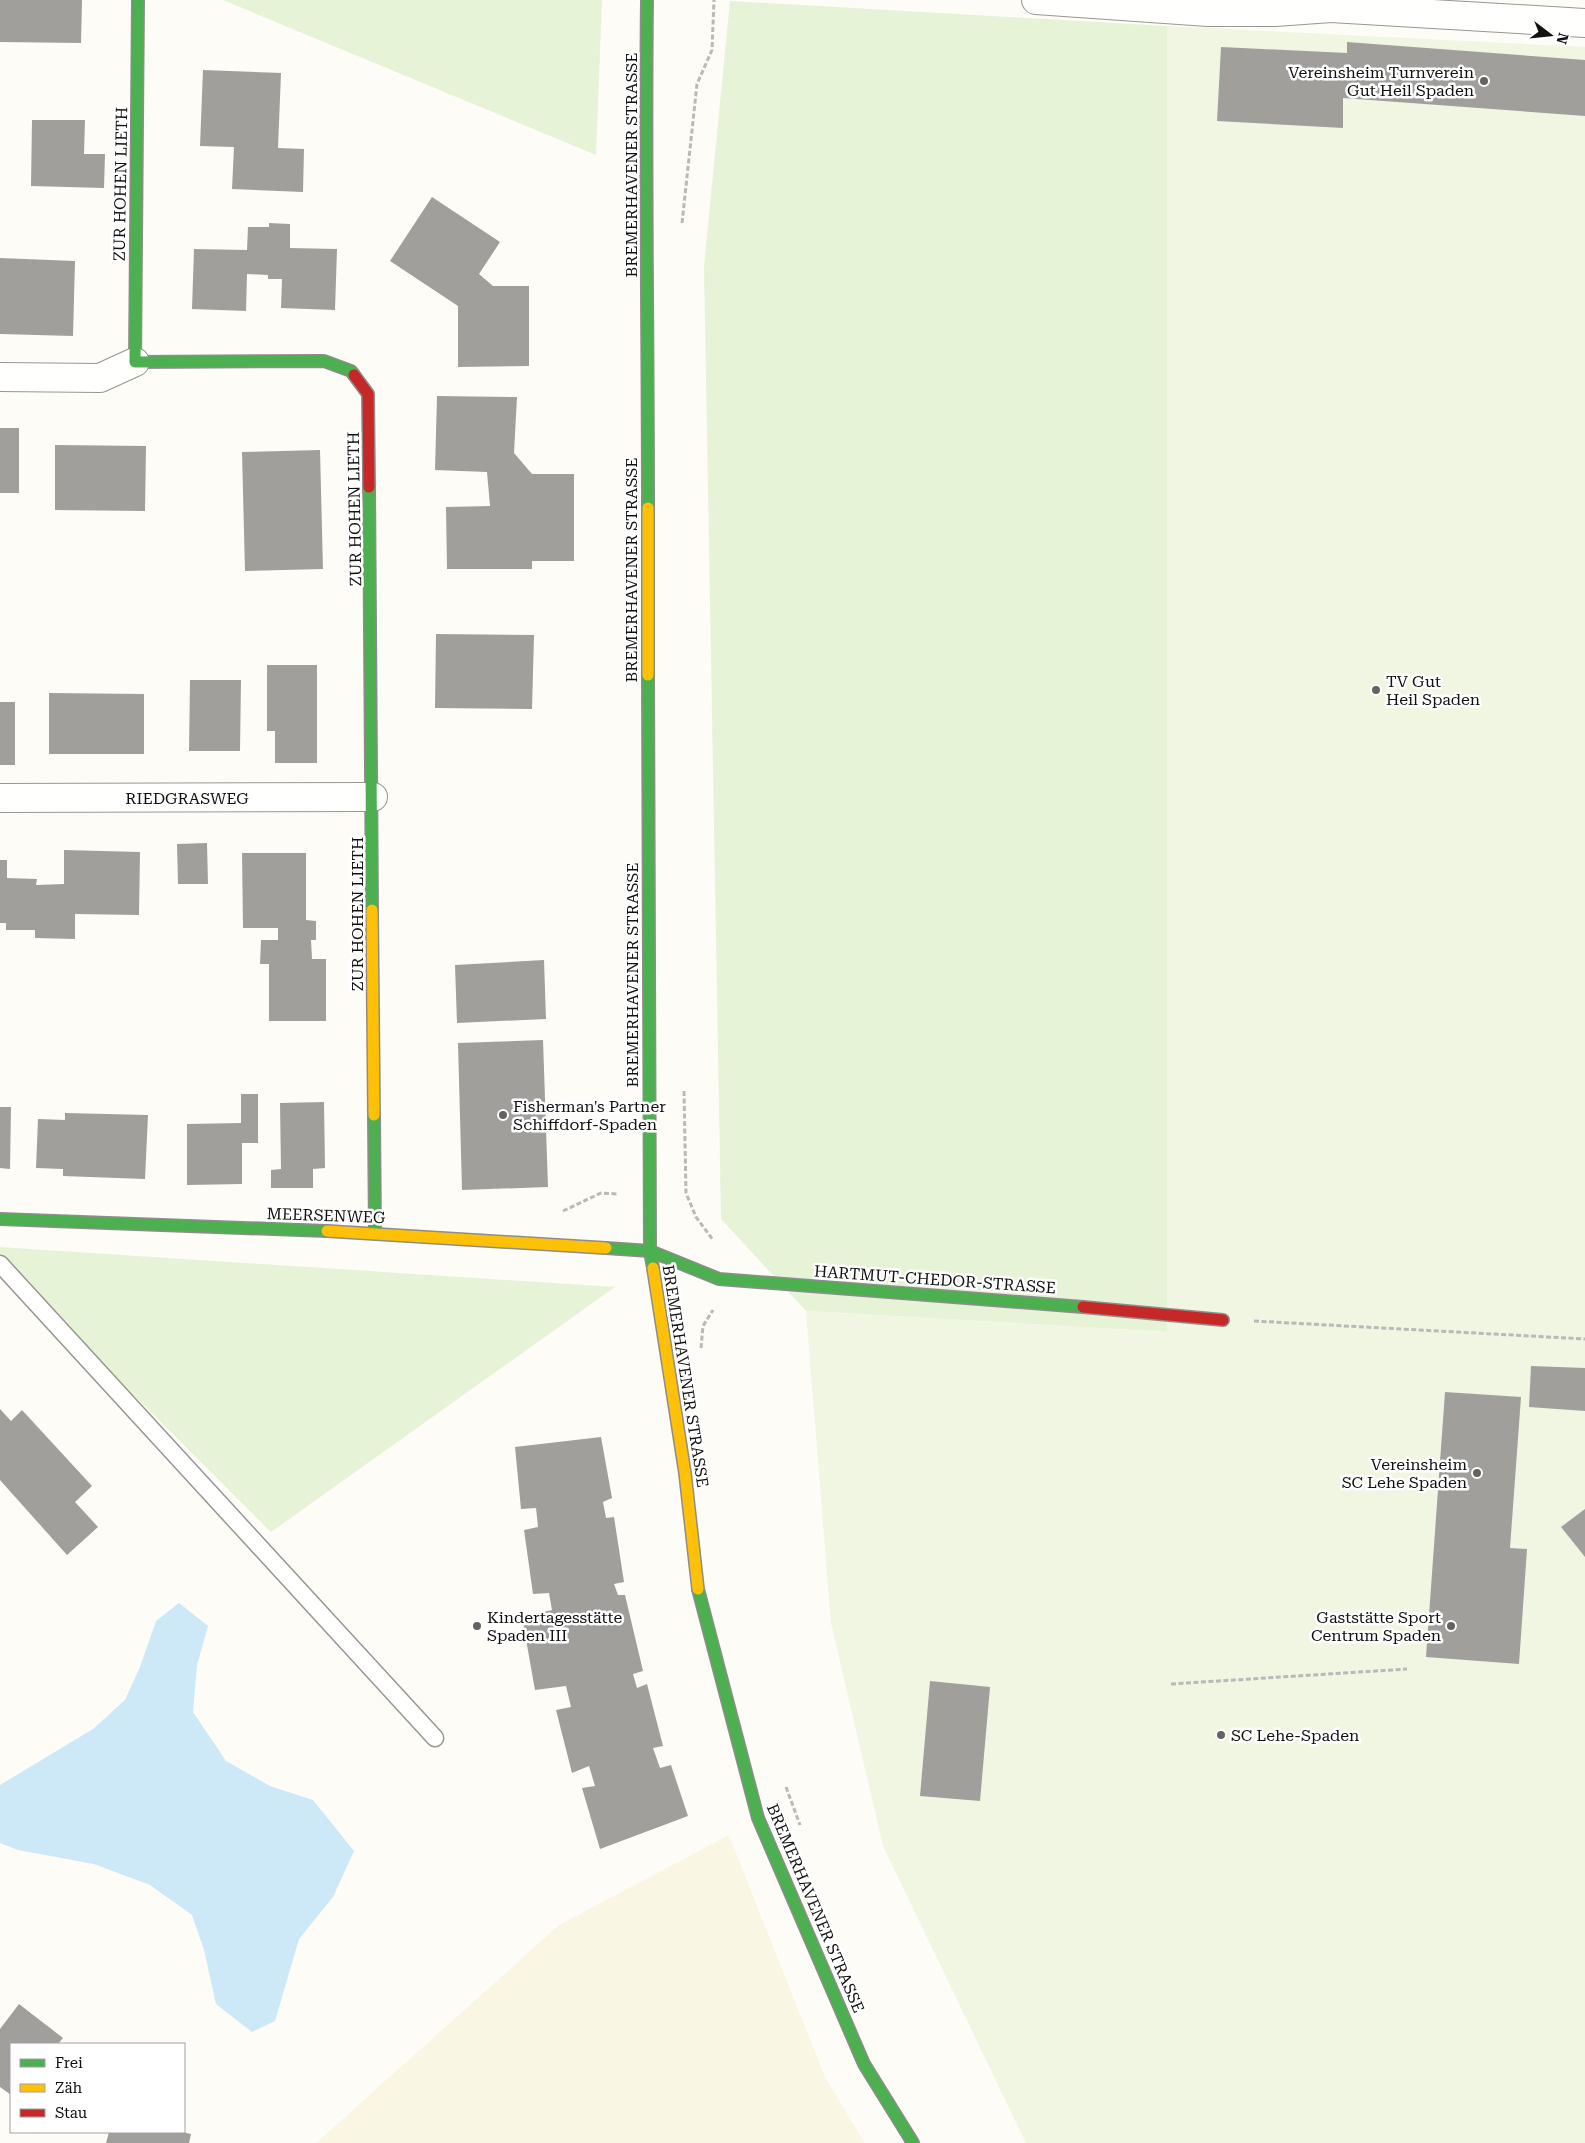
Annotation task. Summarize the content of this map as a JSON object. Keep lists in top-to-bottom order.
{
  "streets": {
    "street": [
      "BREMERHAVENER STRASSE",
      "ZUR HOHEN LIETH",
      "RIEDGRASWEG",
      "MEERSENWEG",
      "HARTMUT-CHEDOR-STRASSE"
    ]
  },
  "crossings": [
    ["BREMERHAVENER STRASSE", "MEERSENWEG"],
    ["BREMERHAVENER STRASSE", "HARTMUT-CHEDOR-STRASSE"],
    ["ZUR HOHEN LIETH", "RIEDGRASWEG"],
    ["ZUR HOHEN LIETH", "MEERSENWEG"],
    ["MEERSENWEG", "HARTMUT-CHEDOR-STRASSE"]
  ],
  "places": [
    "Vereinsheim Turnverein Gut Heil Spaden",
    "TV Gut Heil Spaden",
    "Fisherman's Partner Schiffdorf-Spaden",
    "Vereinsheim SC Lehe Spaden",
    "Kindertagesstätte Spaden III",
    "Gaststätte Sport Centrum Spaden",
    "SC Lehe-Spaden"
  ],
  "legend": ["Frei", "Zäh", "Stau"],
  "north": "right"
}
